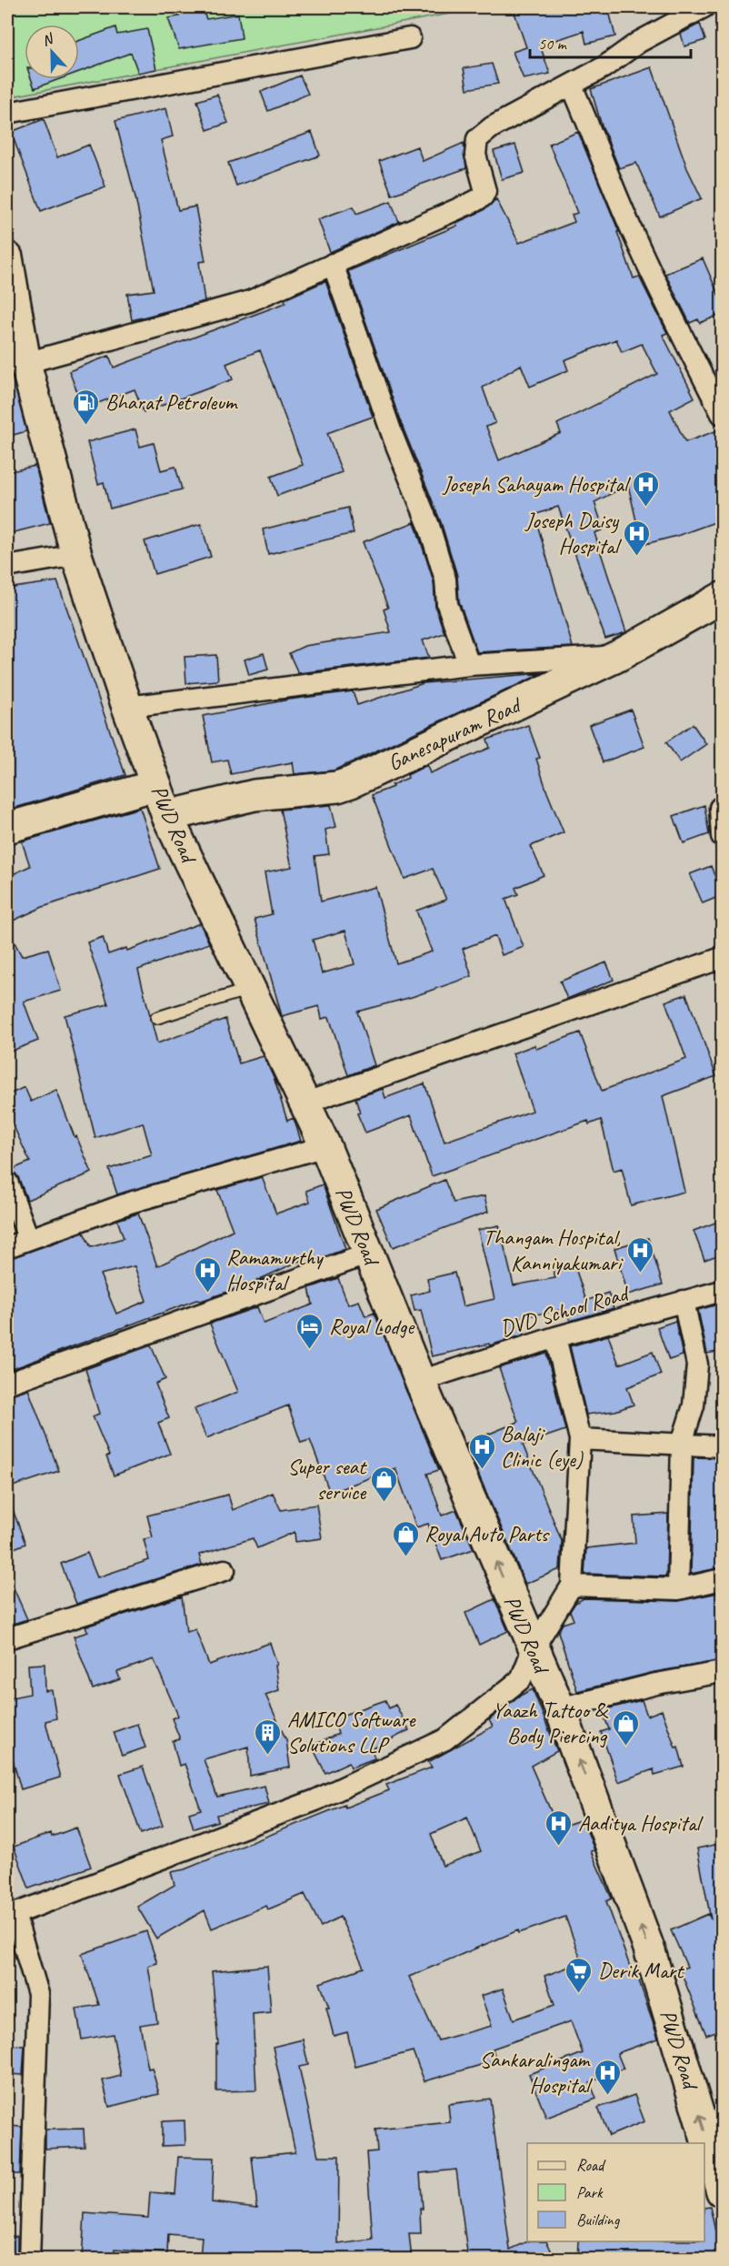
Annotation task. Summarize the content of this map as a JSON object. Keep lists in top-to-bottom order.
{
  "streets": {
    "main road": ["Ganesapuram Road", "PWD Road"],
    "street": ["DVD School Road"]
  },
  "crossings": [
    ["Ganesapuram Road", "PWD Road"],
    ["PWD Road", "DVD School Road"]
  ],
  "one_way": ["PWD Road"],
  "places": {
    "fuel station": ["Bharat Petroleum"],
    "hospital": [
      "Joseph Sahayam Hospital",
      "Joseph Daisy Hospital",
      "Thangam Hospital, Kanniyakumari",
      "Ramamurthy Hospital",
      "Balaji Clinic (eye)",
      "Aaditya Hospital",
      "Sankaralingam Hospital"
    ],
    "hotel": ["Royal Lodge"],
    "shop": ["Super seat service", "Royal Auto Parts", "Yaazh Tattoo & Body Piercing"],
    "building": ["AMICO Software Solutions LLP"],
    "supermarket": ["Derik Mart"]
  },
  "legend": ["Road", "Park", "Building"],
  "scale_bar": "50 m",
  "north": "top"
}
